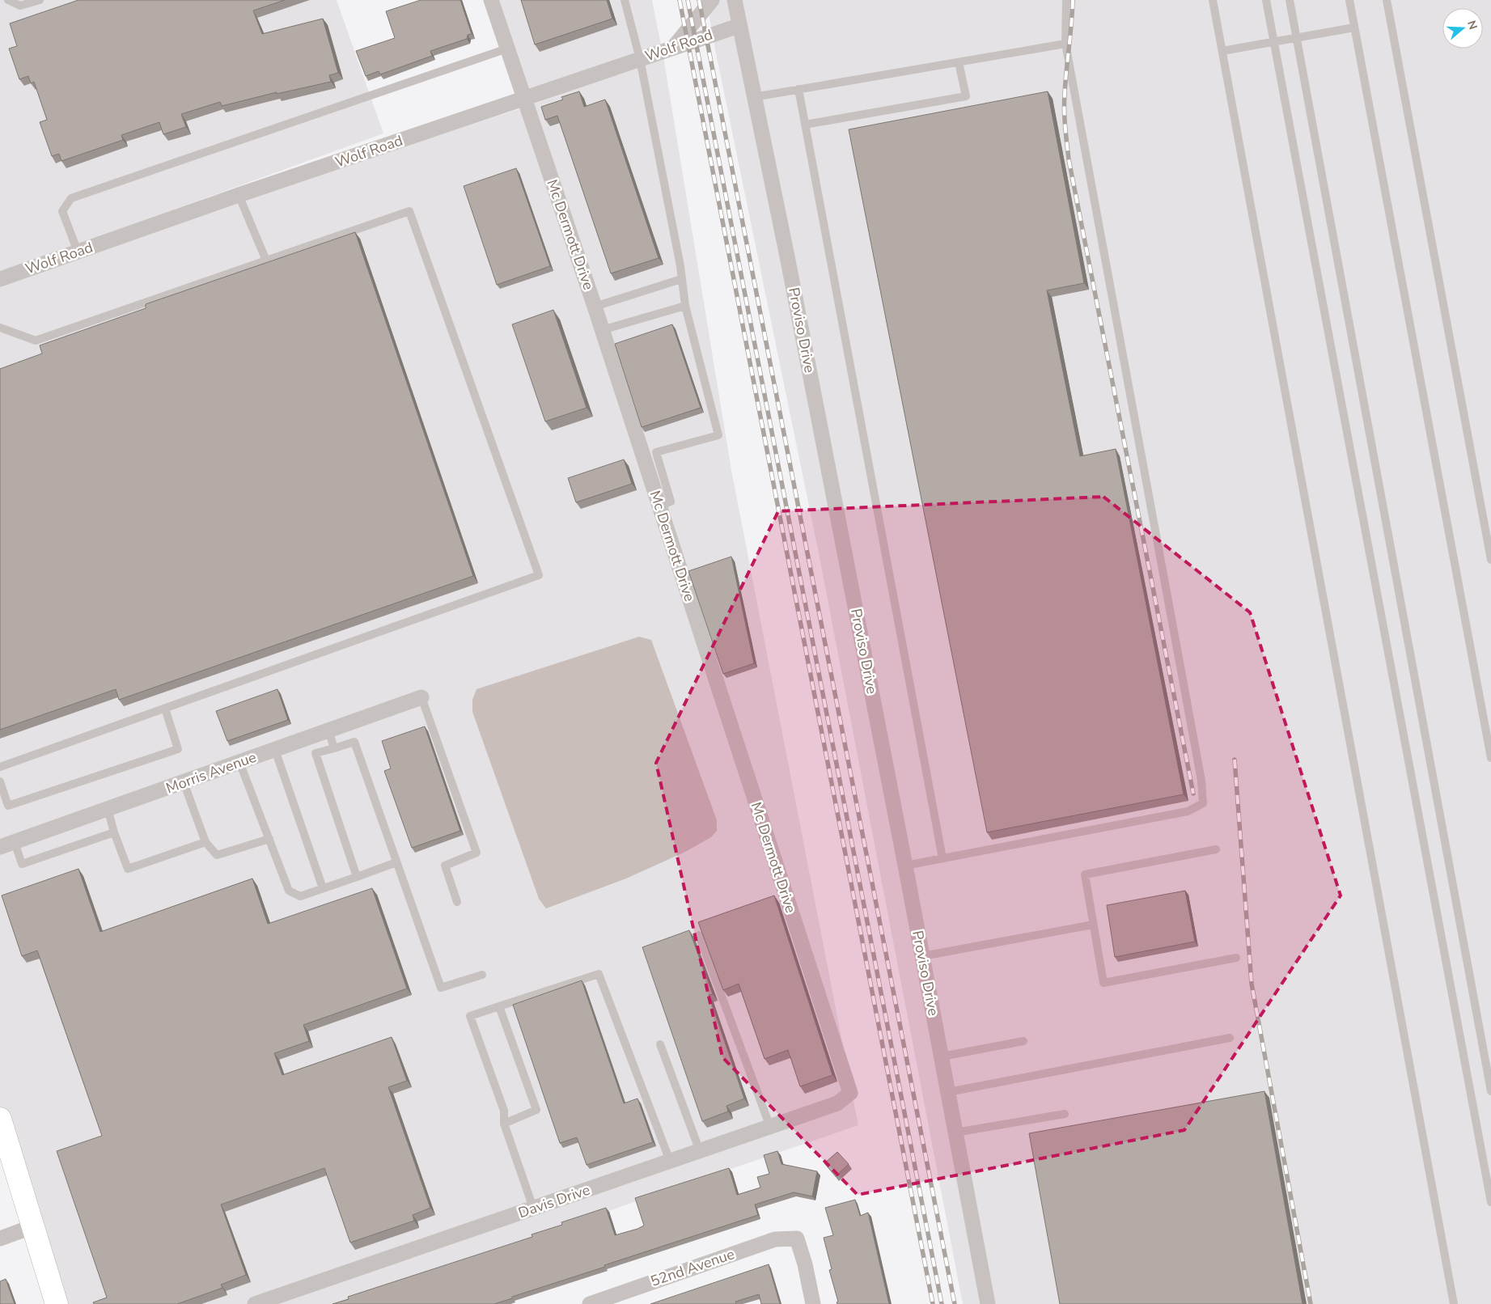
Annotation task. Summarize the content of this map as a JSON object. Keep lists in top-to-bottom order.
{
  "streets": {
    "street": [
      "Wolf Road",
      "Mc Dermott Drive",
      "Proviso Drive",
      "Morris Avenue",
      "Davis Drive",
      "52nd Avenue"
    ]
  },
  "crossings": [
    ["Wolf Road", "Mc Dermott Drive"],
    ["Wolf Road", "Proviso Drive"],
    ["Mc Dermott Drive", "Davis Drive"]
  ],
  "north": "right"
}
